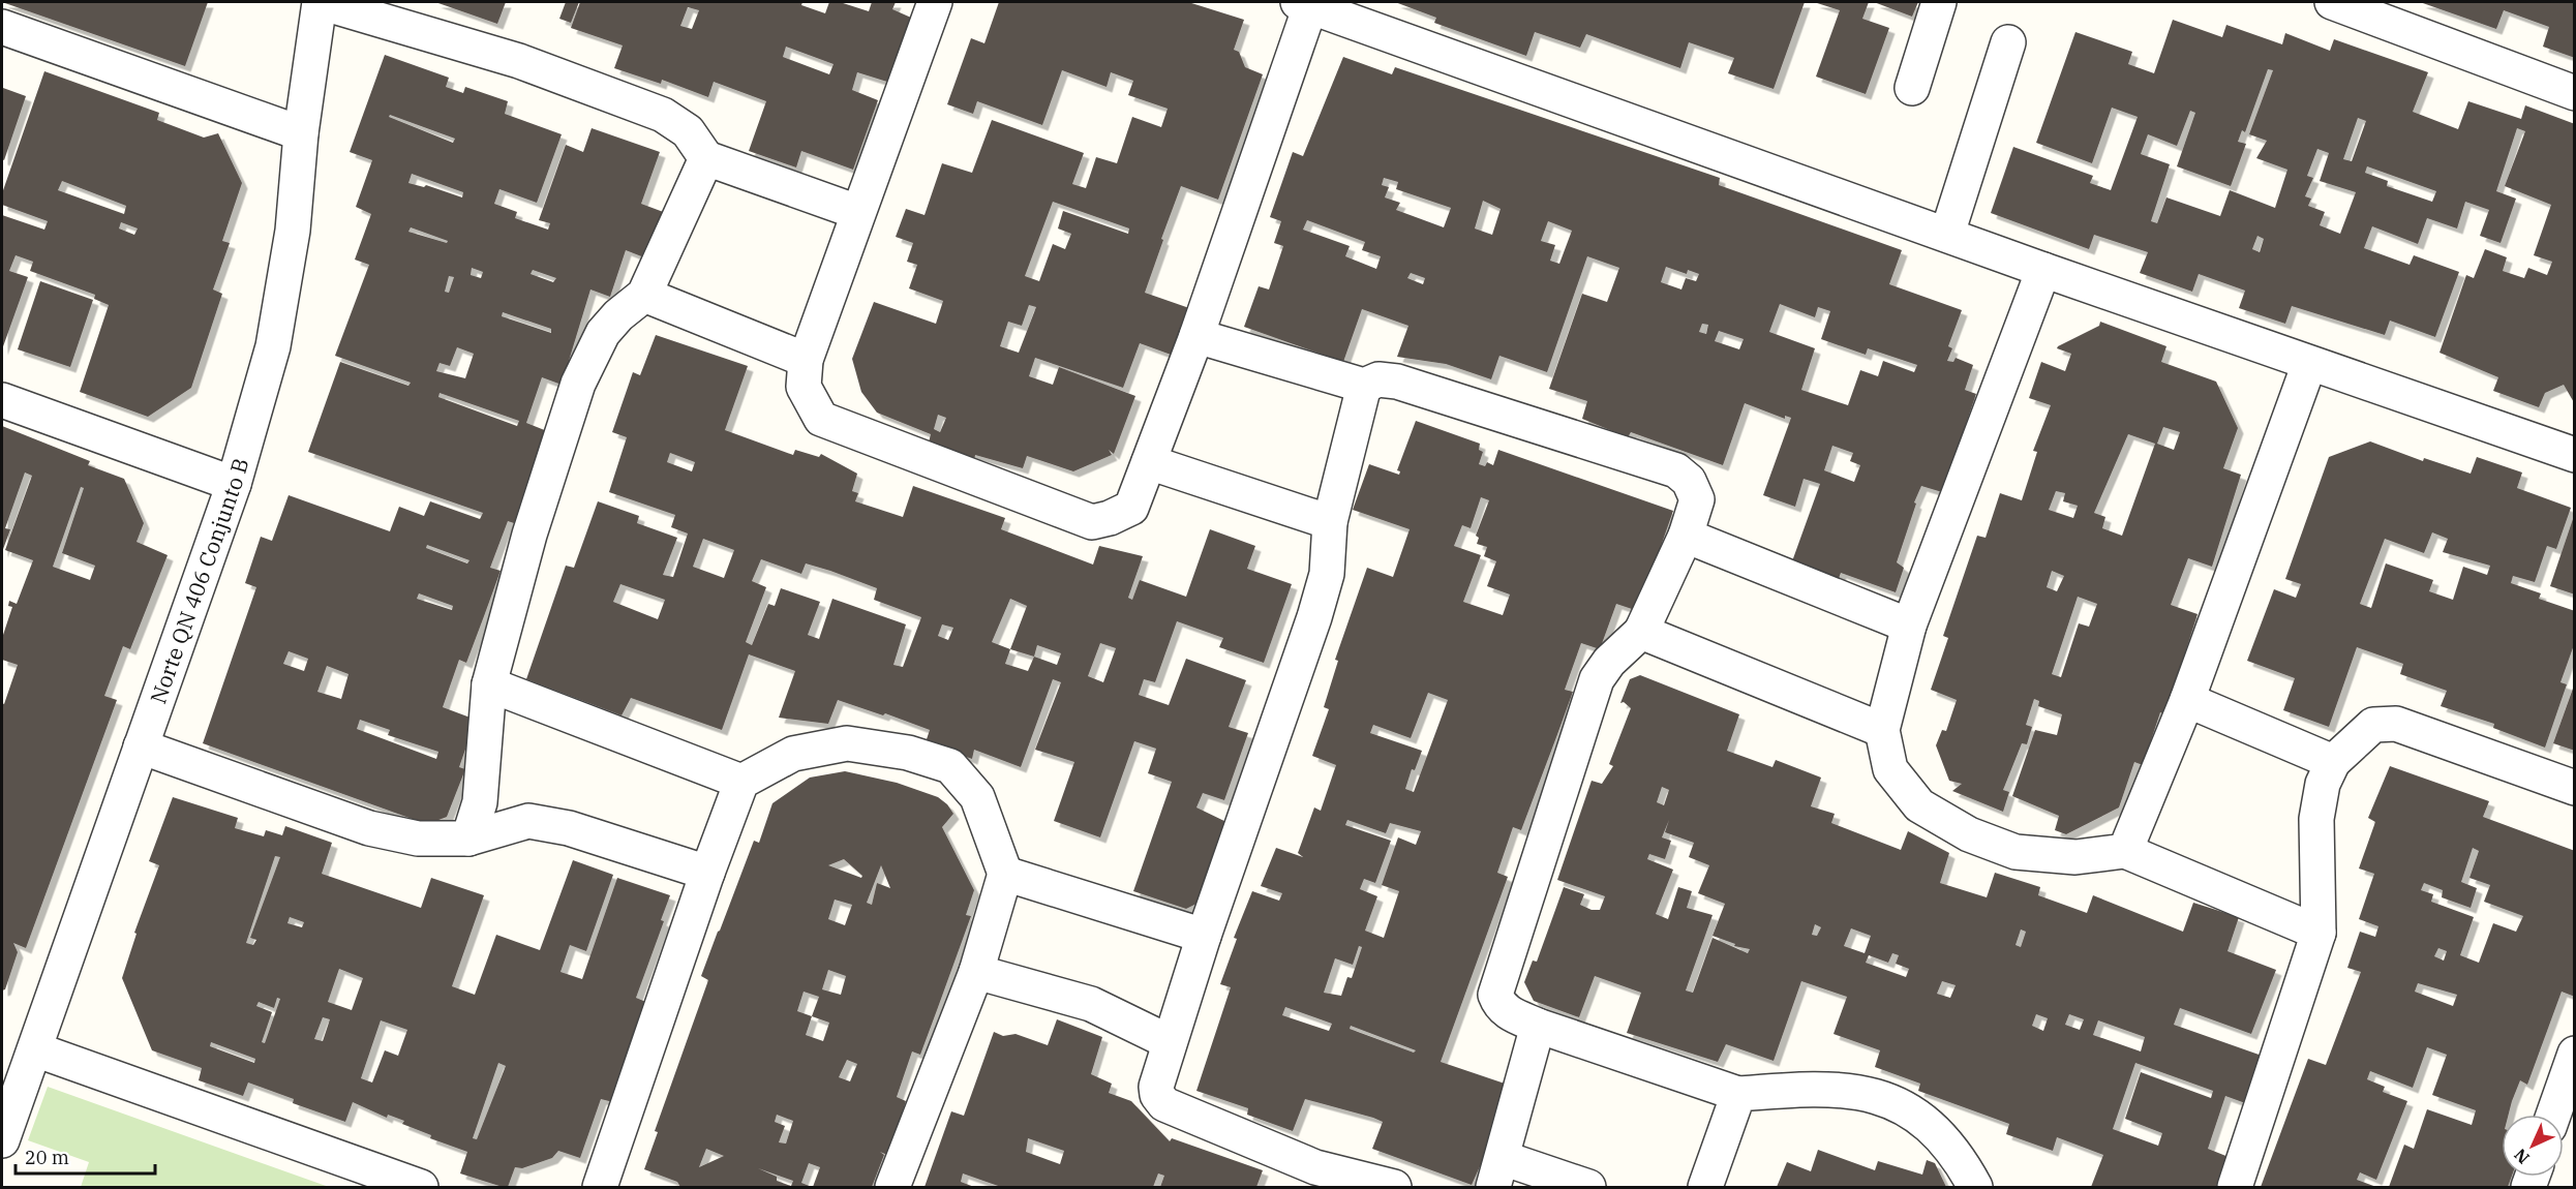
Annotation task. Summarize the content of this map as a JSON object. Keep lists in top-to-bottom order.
{
  "streets": {
    "street": ["Norte QN 406 Conjunto B"]
  },
  "scale_bar": "20 m",
  "north": "bottom left"
}
